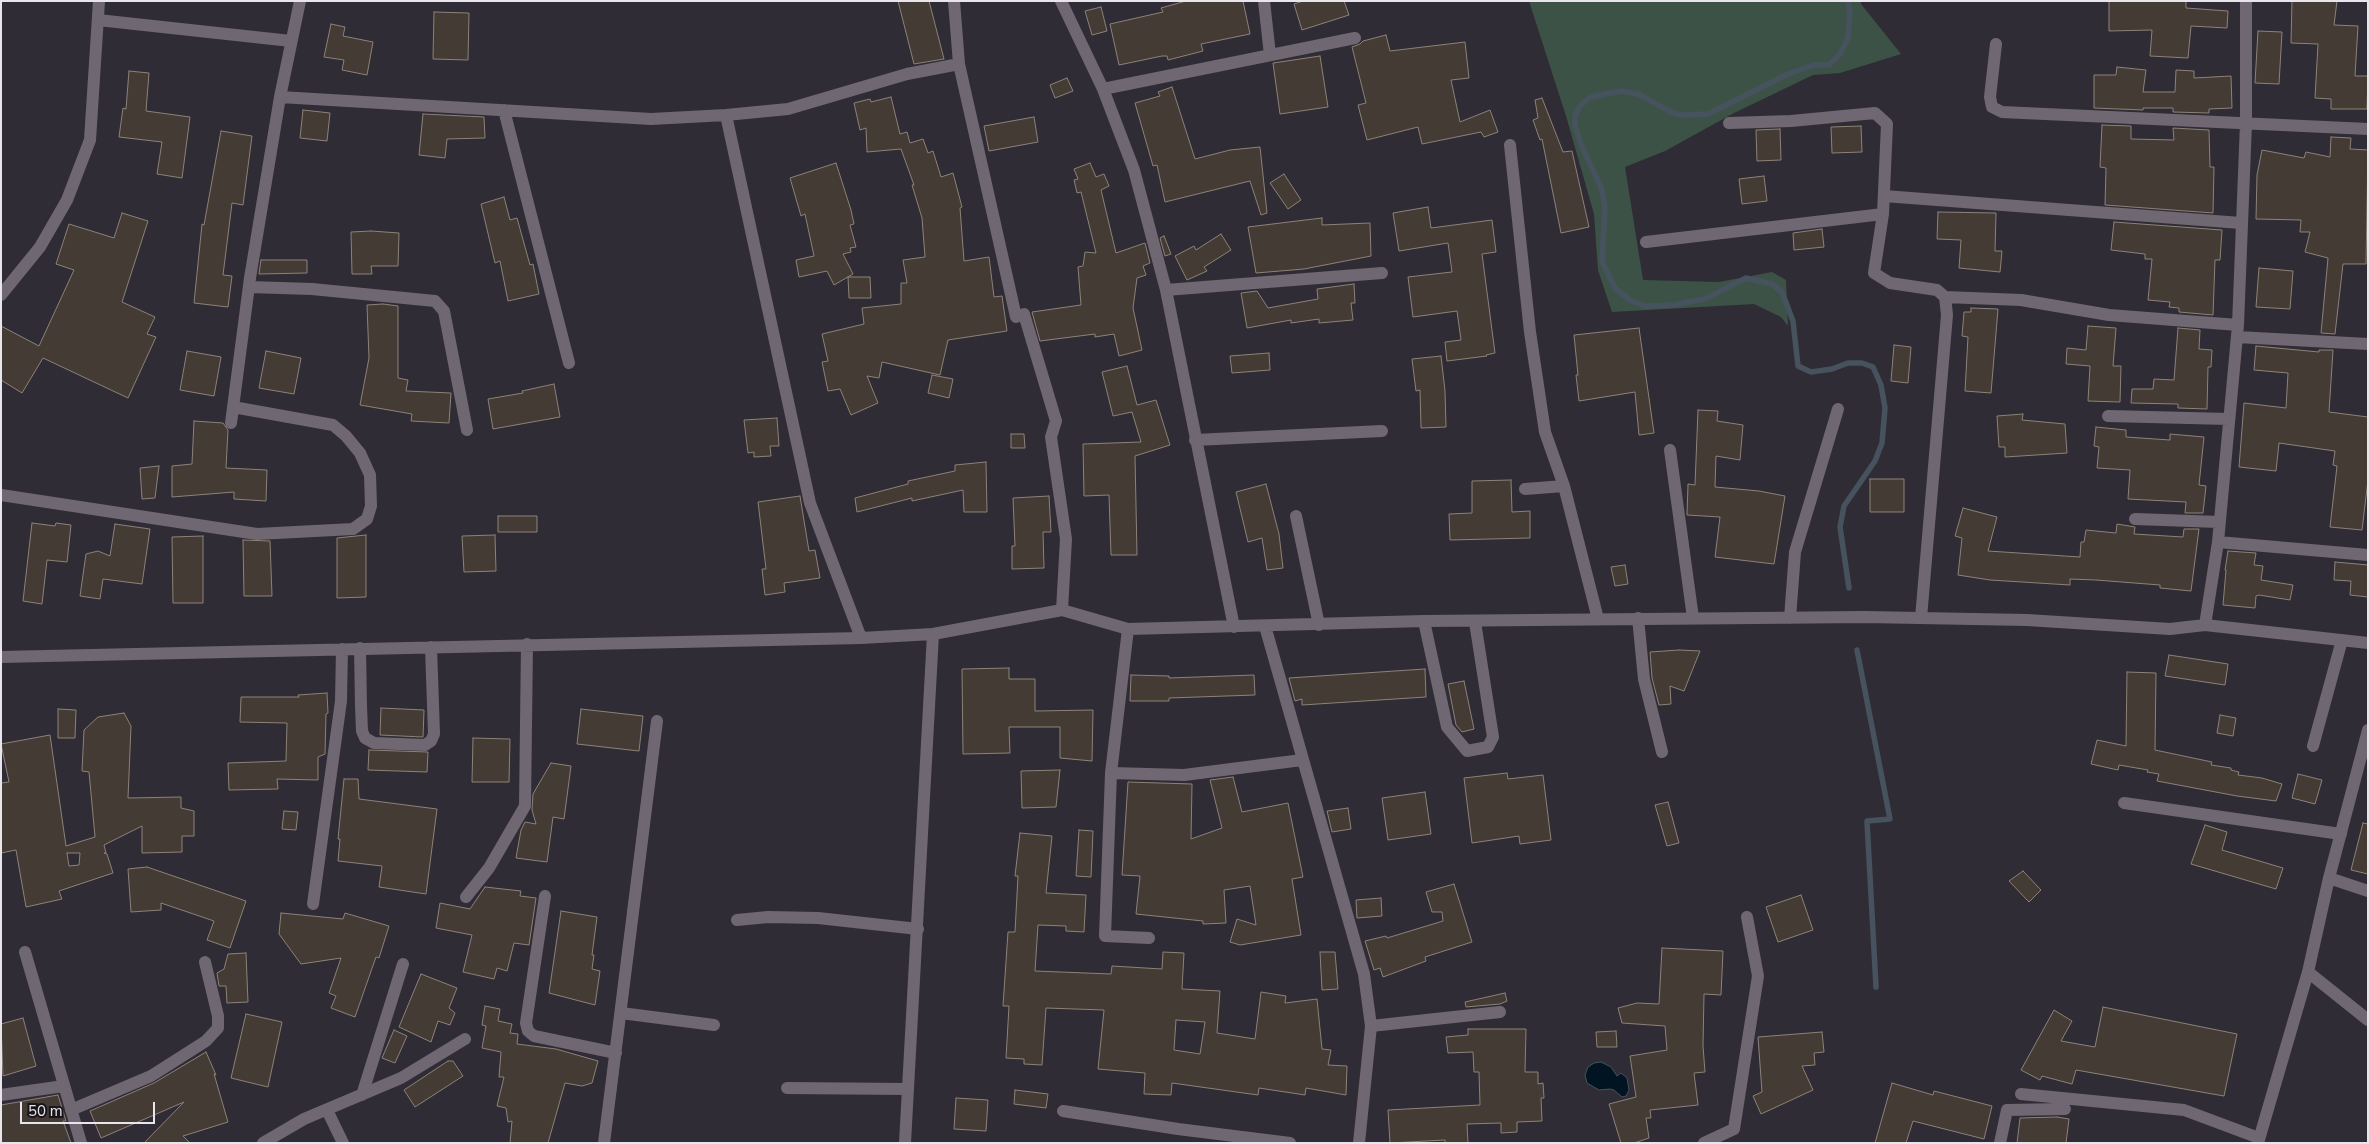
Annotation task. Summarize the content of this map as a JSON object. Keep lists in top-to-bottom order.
{
  "scale_bar": "50 m"
}
